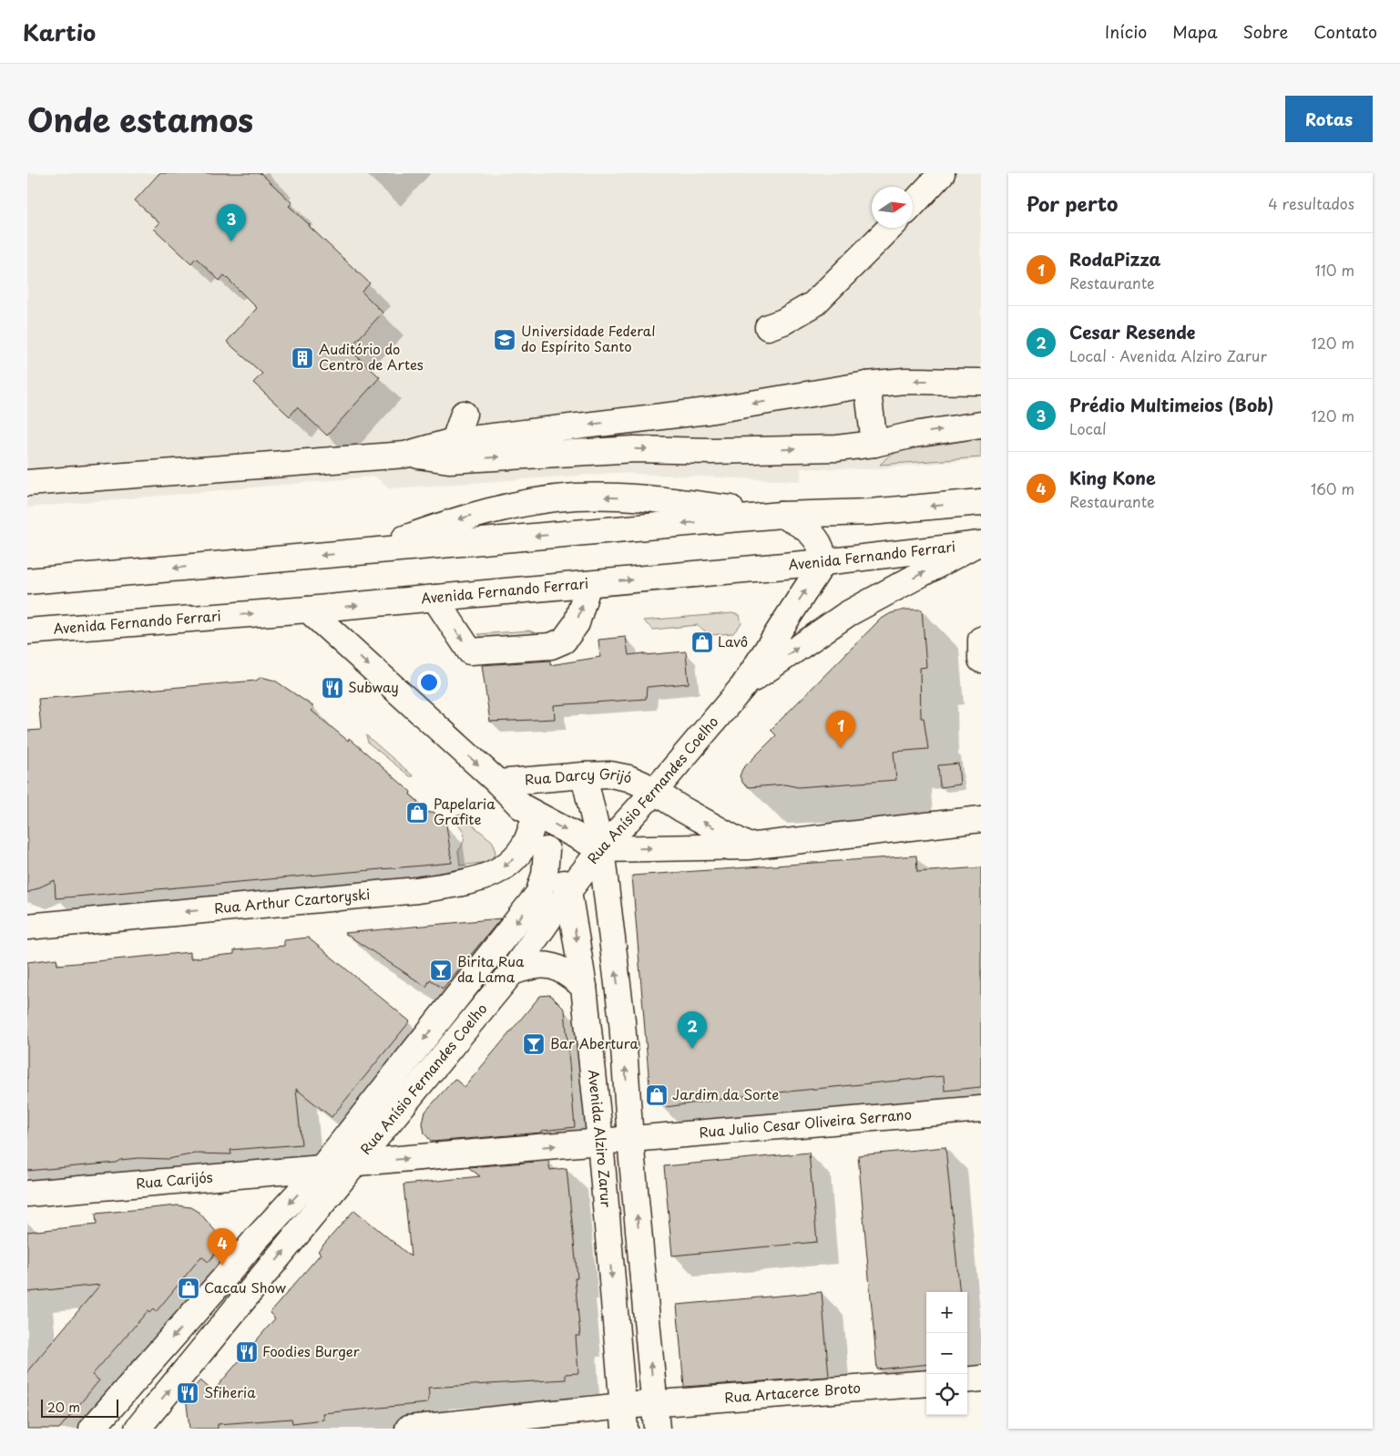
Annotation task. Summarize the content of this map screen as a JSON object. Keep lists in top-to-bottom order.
{
  "streets": {
    "street": [
      "Avenida Fernando Ferrari",
      "Rua Darcy Grijó",
      "Rua Anísio Fernandes Coelho",
      "Rua Arthur Czartoryski",
      "Rua Julio Cesar Oliveira Serrano",
      "Avenida Alziro Zarur",
      "Rua Carijós",
      "Rua Artacerce Broto"
    ]
  },
  "crossings": [
    ["Avenida Fernando Ferrari", "Rua Darcy Grijó"],
    ["Avenida Fernando Ferrari", "Rua Anísio Fernandes Coelho"],
    ["Rua Darcy Grijó", "Rua Anísio Fernandes Coelho"],
    ["Rua Darcy Grijó", "Rua Arthur Czartoryski"],
    ["Rua Darcy Grijó", "Avenida Alziro Zarur"],
    ["Rua Anísio Fernandes Coelho", "Avenida Alziro Zarur"],
    ["Rua Anísio Fernandes Coelho", "Rua Carijós"],
    ["Rua Arthur Czartoryski", "Avenida Alziro Zarur"],
    ["Avenida Alziro Zarur", "Rua Artacerce Broto"]
  ],
  "one_way": ["Rua Arthur Czartoryski"],
  "places": {
    "school or university": ["Universidade Federal do Espírito Santo"],
    "building": ["Auditório do Centro de Artes"],
    "shop": [
      "Lavô",
      "Papelaria Grafite",
      "Jardim da Sorte",
      "Cacau Show"
    ],
    "restaurant": ["Subway", "Foodies Burger", "Sfiheria"],
    "bar": ["Birita Rua da Lama", "Bar Abertura"]
  },
  "scale_bar": "20 m",
  "north": "right",
  "page": {
    "header": "Kartio",
    "nav": [
      "Início",
      "Mapa",
      "Sobre",
      "Contato"
    ],
    "title": "Onde estamos",
    "buttons": "Rotas",
    "heading": ["Por perto", "4 resultados"],
    "pins": [
      "3",
      "1",
      "2",
      "4"
    ],
    "list": [
      {
        "mark": "1",
        "name": "RodaPizza",
        "note": "Restaurante",
        "value": "110 m"
      },
      {
        "mark": "2",
        "name": "Cesar Resende",
        "note": "Local · Avenida Alziro Zarur",
        "value": "120 m"
      },
      {
        "mark": "3",
        "name": "Prédio Multimeios (Bob)",
        "note": "Local",
        "value": "120 m"
      },
      {
        "mark": "4",
        "name": "King Kone",
        "note": "Restaurante",
        "value": "160 m"
      }
    ],
    "map_buttons": ["+", "−"],
    "scale": "20 m"
  }
}
